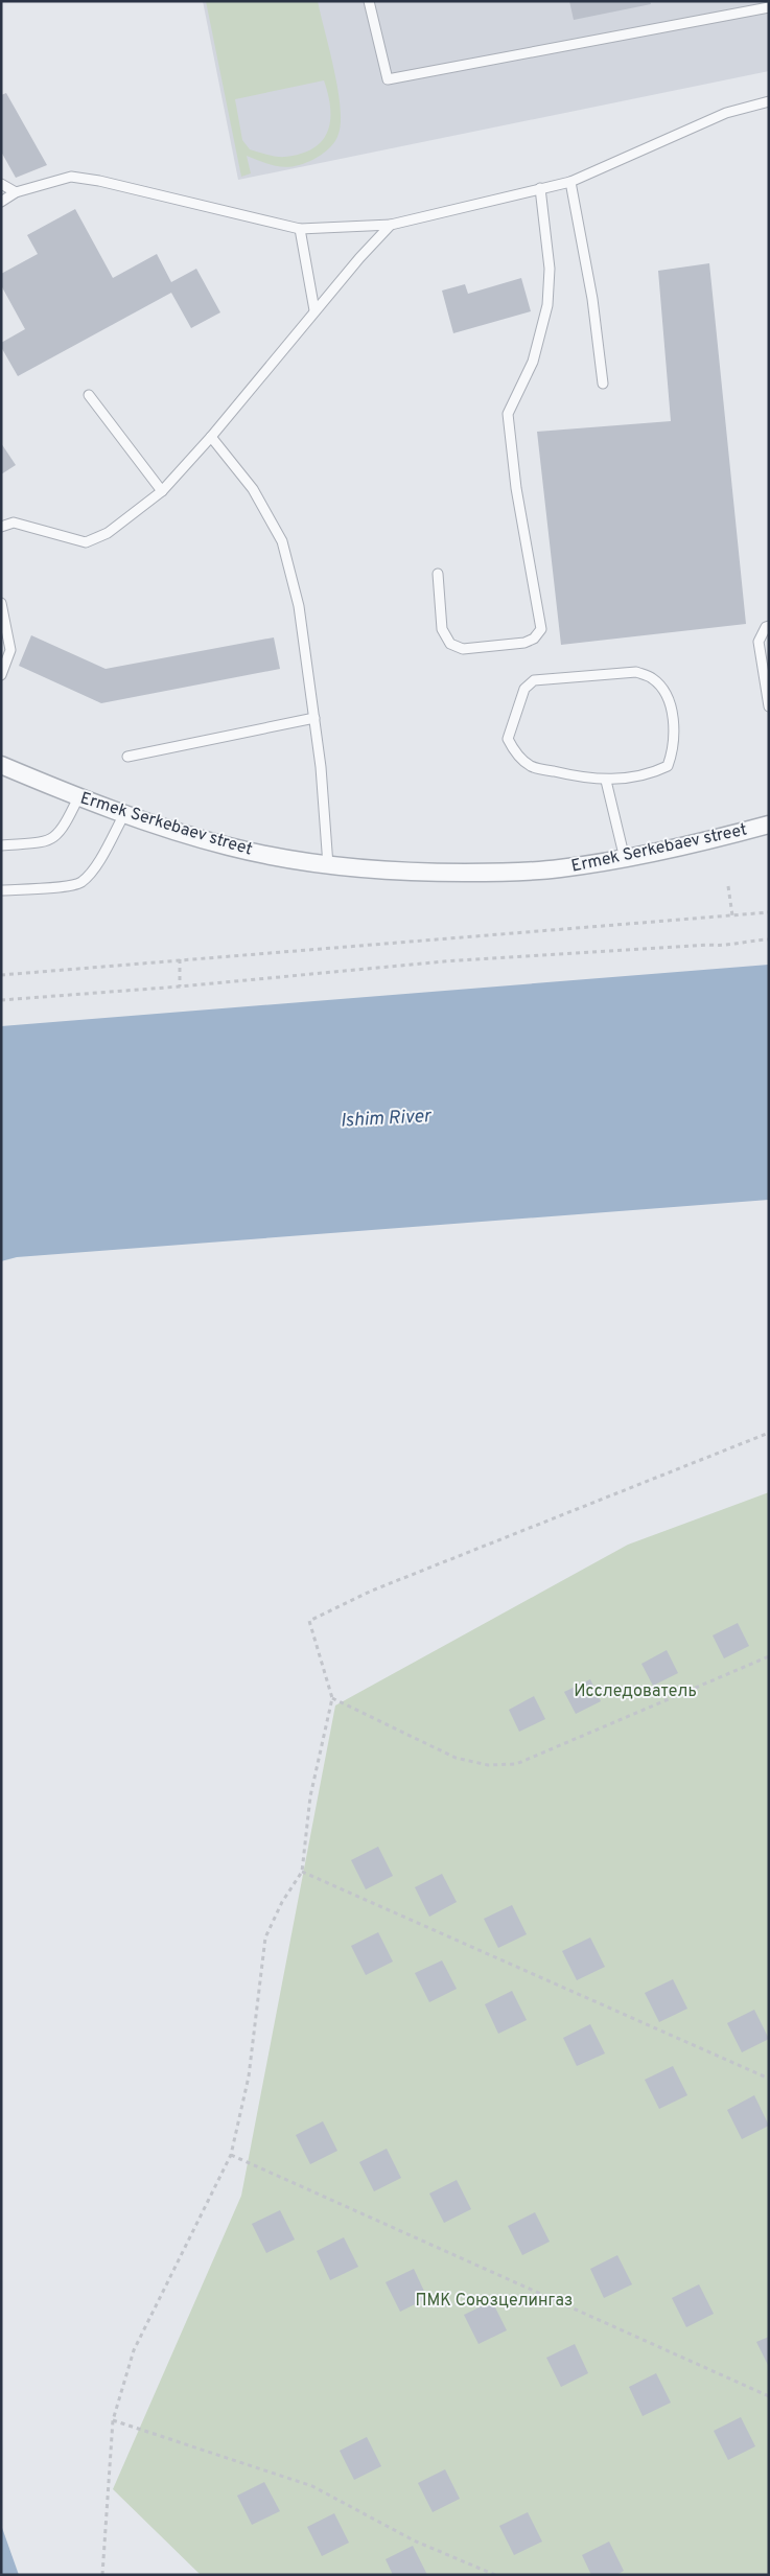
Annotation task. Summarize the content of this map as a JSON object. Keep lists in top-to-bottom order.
{
  "streets": {
    "street": ["Ermek Serkebaev street"]
  },
  "water": ["Ishim River"],
  "parks": ["Исследователь", "ПМК Союзцелингаз"]
}
